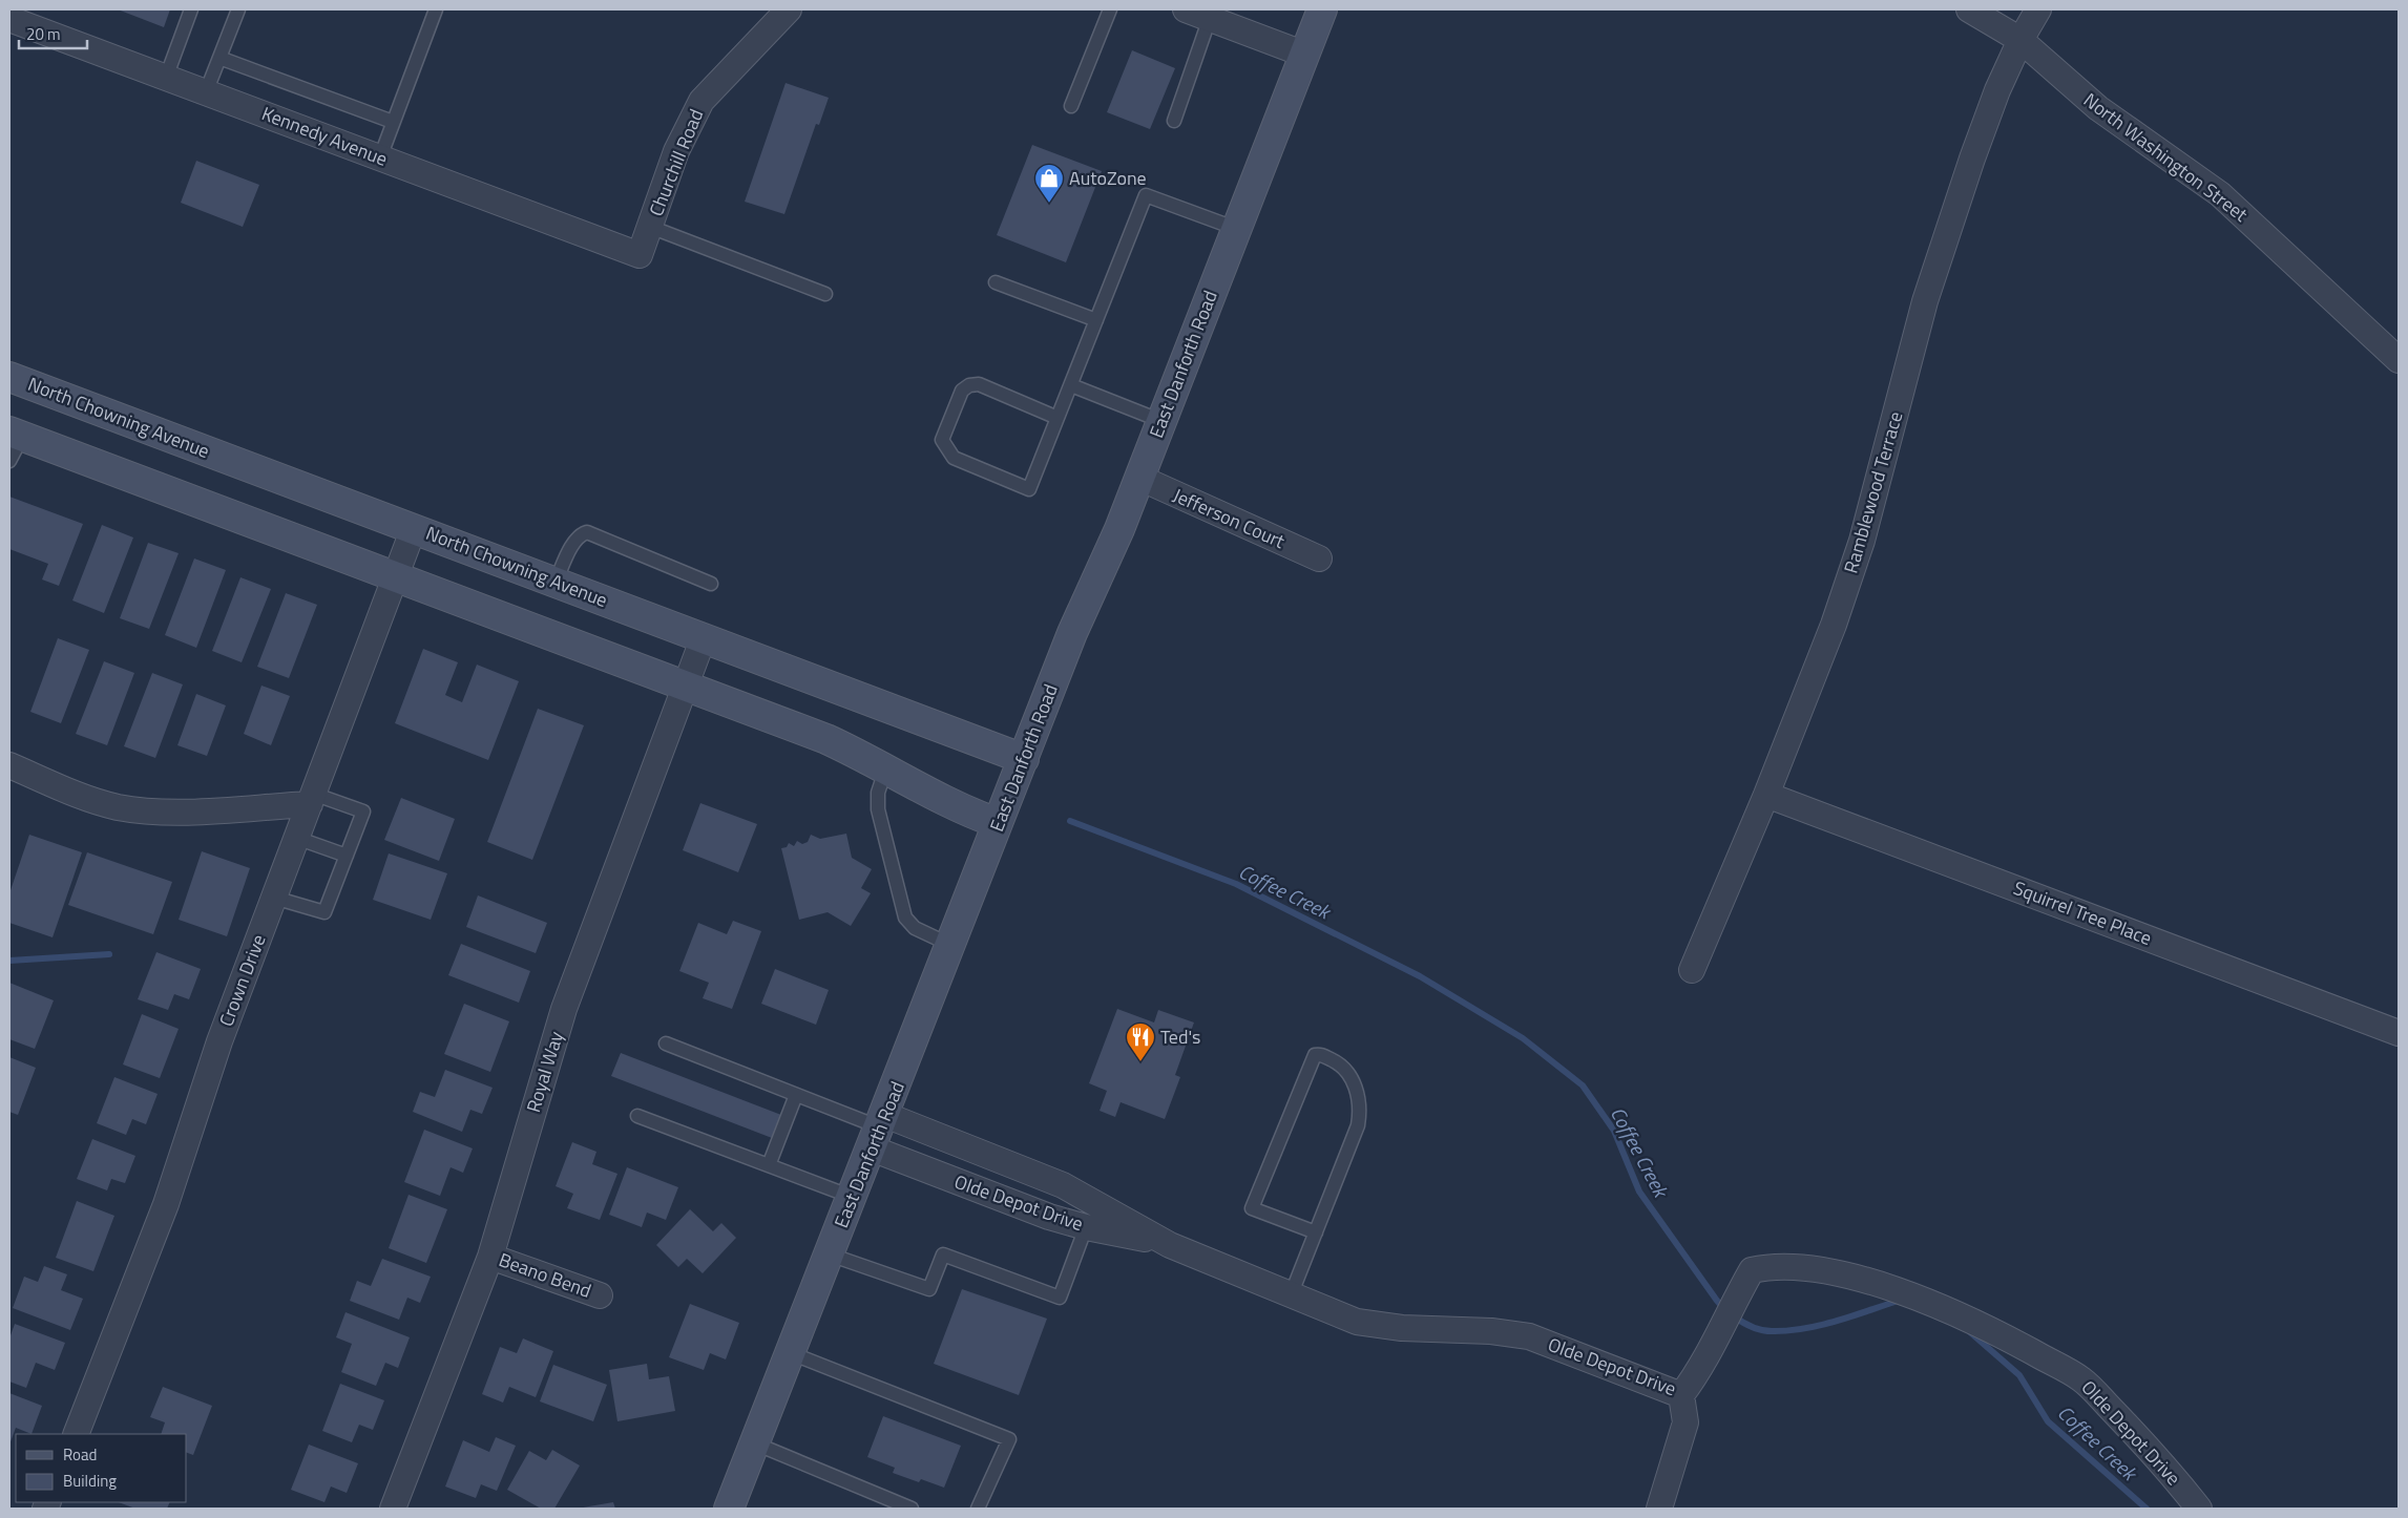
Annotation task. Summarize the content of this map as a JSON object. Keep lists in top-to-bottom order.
{
  "streets": {
    "street": [
      "Kennedy Avenue",
      "North Washington Street",
      "Churchill Road",
      "East Danforth Road",
      "North Chowning Avenue",
      "Ramblewood Terrace",
      "Jefferson Court",
      "Squirrel Tree Place",
      "Crown Drive",
      "Royal Way",
      "Olde Depot Drive",
      "Beano Bend"
    ]
  },
  "crossings": [
    ["Kennedy Avenue", "Churchill Road"],
    ["North Washington Street", "Ramblewood Terrace"],
    ["East Danforth Road", "North Chowning Avenue"],
    ["East Danforth Road", "Jefferson Court"],
    ["East Danforth Road", "Olde Depot Drive"],
    ["North Chowning Avenue", "Crown Drive"],
    ["North Chowning Avenue", "Royal Way"],
    ["Ramblewood Terrace", "Squirrel Tree Place"],
    ["Royal Way", "Beano Bend"]
  ],
  "water": ["Coffee Creek"],
  "places": {
    "shop": ["AutoZone"],
    "restaurant": ["Ted's"]
  },
  "legend": ["Road", "Building"],
  "scale_bar": "20 m"
}
